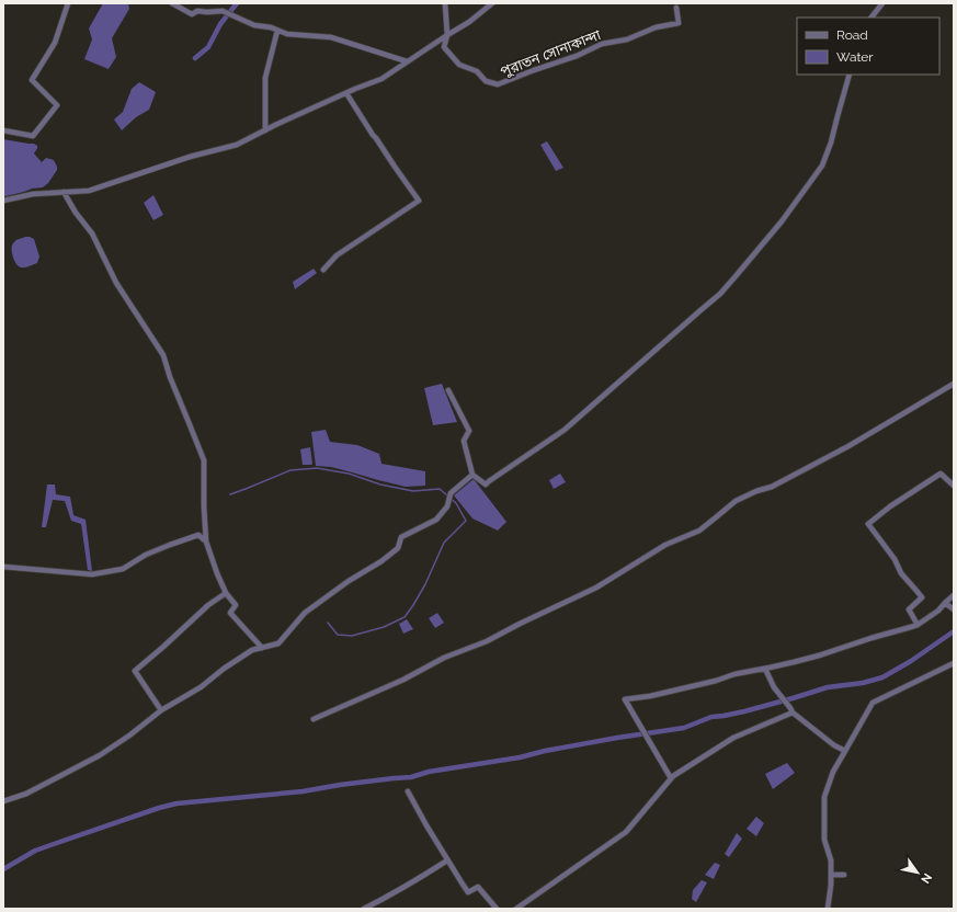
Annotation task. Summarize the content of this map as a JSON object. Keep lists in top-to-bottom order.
{
  "streets": {
    "street": ["পুরাতন সোনাকান্দা"]
  },
  "legend": ["Road", "Water"],
  "north": "bottom right"
}
